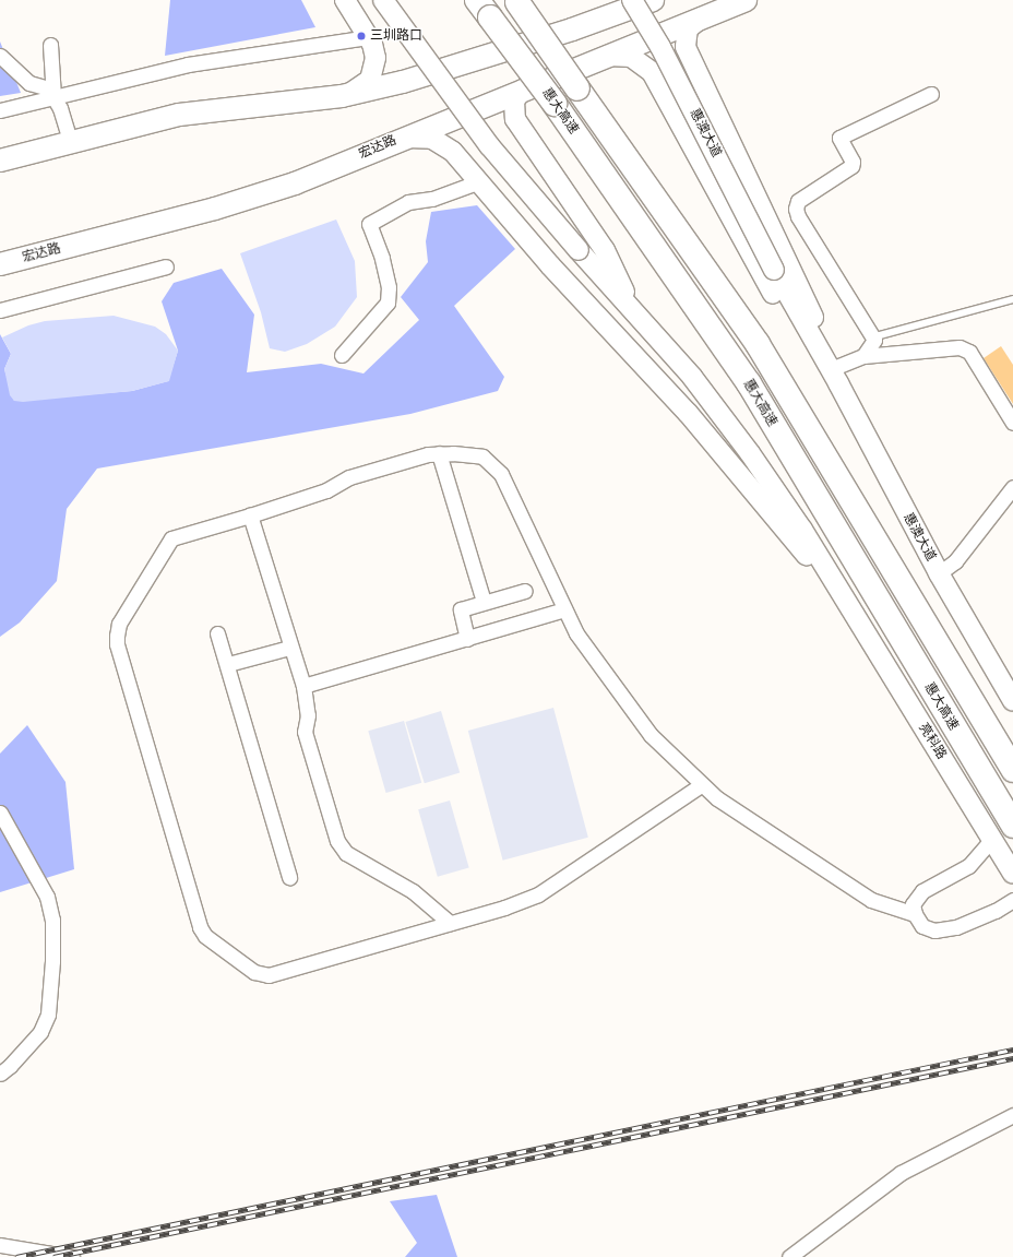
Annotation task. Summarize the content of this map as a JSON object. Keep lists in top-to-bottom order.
{
  "streets": {
    "highway": ["惠大高速"],
    "main road": ["宏达路"],
    "street": ["惠澳大道", "亮科路"]
  },
  "places": ["三圳路口"]
}
